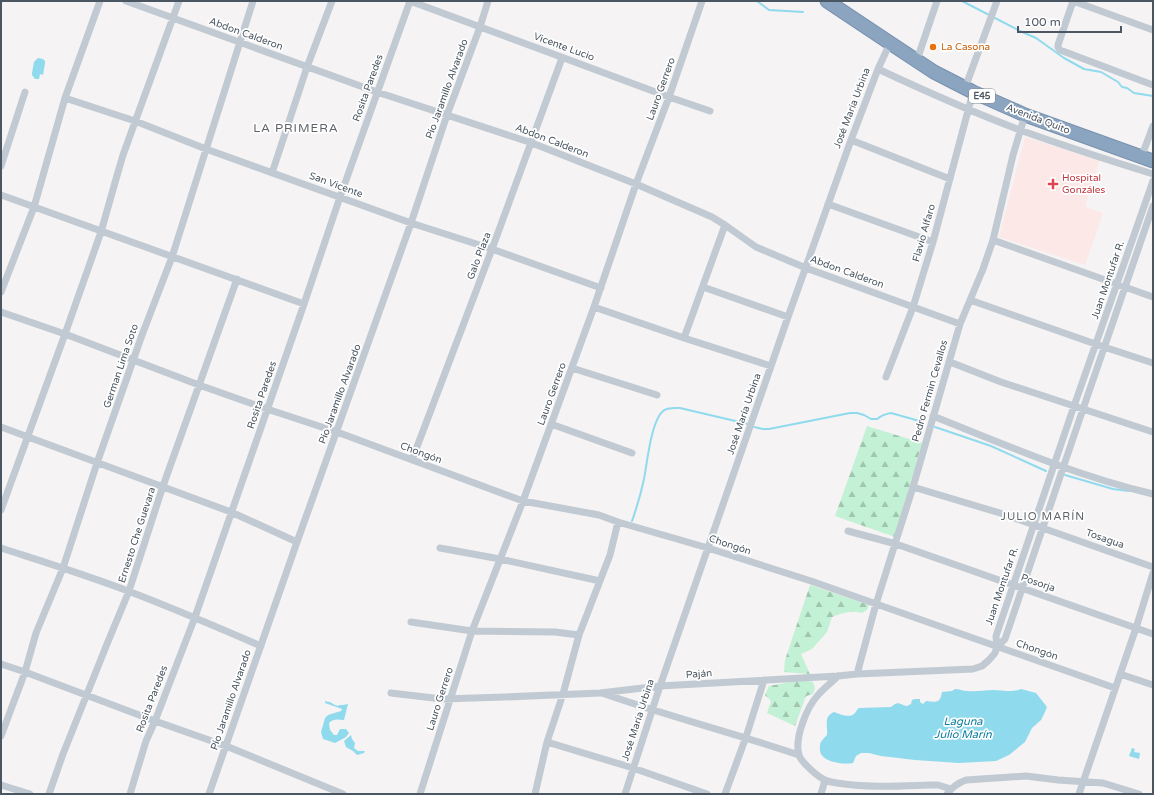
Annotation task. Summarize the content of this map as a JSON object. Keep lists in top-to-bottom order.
{
  "streets": {
    "highway": ["E45", "Avenida Quito"],
    "street": [
      "Abdon Calderon",
      "Vicente Lucio",
      "Rosita Paredes",
      "Pío Jaramillo Alvarado",
      "Lauro Gerrero",
      "José María Urbina",
      "San Vicente",
      "Flavio Alfaro",
      "Galo Plaza",
      "Juan Montufar R.",
      "German Lima Soto",
      "Pedro Fermin Cevallos",
      "Chongón",
      "Ernesto Che Guevara",
      "Tosagua",
      "Posorja",
      "Paján"
    ]
  },
  "crossings": [
    ["Abdon Calderon", "Rosita Paredes"],
    ["Abdon Calderon", "Pío Jaramillo Alvarado"],
    ["Abdon Calderon", "Lauro Gerrero"],
    ["Abdon Calderon", "José María Urbina"],
    ["Abdon Calderon", "Flavio Alfaro"],
    ["Abdon Calderon", "Galo Plaza"],
    ["Abdon Calderon", "German Lima Soto"],
    ["Abdon Calderon", "Pedro Fermin Cevallos"],
    ["Vicente Lucio", "Rosita Paredes"],
    ["Vicente Lucio", "Pío Jaramillo Alvarado"],
    ["Vicente Lucio", "Lauro Gerrero"],
    ["Vicente Lucio", "Galo Plaza"],
    ["Rosita Paredes", "San Vicente"],
    ["Rosita Paredes", "Chongón"],
    ["Pío Jaramillo Alvarado", "San Vicente"],
    ["Pío Jaramillo Alvarado", "Chongón"],
    ["Lauro Gerrero", "San Vicente"],
    ["Lauro Gerrero", "Chongón"],
    ["Lauro Gerrero", "Paján"],
    ["José María Urbina", "Avenida Quito"],
    ["José María Urbina", "Chongón"],
    ["José María Urbina", "Paján"],
    ["Avenida Quito", "Flavio Alfaro"],
    ["Avenida Quito", "Pedro Fermin Cevallos"],
    ["San Vicente", "Galo Plaza"],
    ["San Vicente", "German Lima Soto"],
    ["Galo Plaza", "Chongón"],
    ["Juan Montufar R.", "Chongón"],
    ["Juan Montufar R.", "Tosagua"],
    ["Juan Montufar R.", "Posorja"],
    ["Juan Montufar R.", "Paján"],
    ["German Lima Soto", "Chongón"],
    ["Pedro Fermin Cevallos", "Chongón"],
    ["Pedro Fermin Cevallos", "Tosagua"],
    ["Pedro Fermin Cevallos", "Posorja"],
    ["Pedro Fermin Cevallos", "Paján"],
    ["Chongón", "Ernesto Che Guevara"],
    ["Chongón", "Paján"]
  ],
  "districts": ["LA PRIMERA", "JULIO MARÍN"],
  "water": ["Laguna Julio Marín"],
  "places": {
    "other": ["La Casona"],
    "health": ["Hospital Gonzáles"]
  },
  "scale_bar": "100 m"
}
